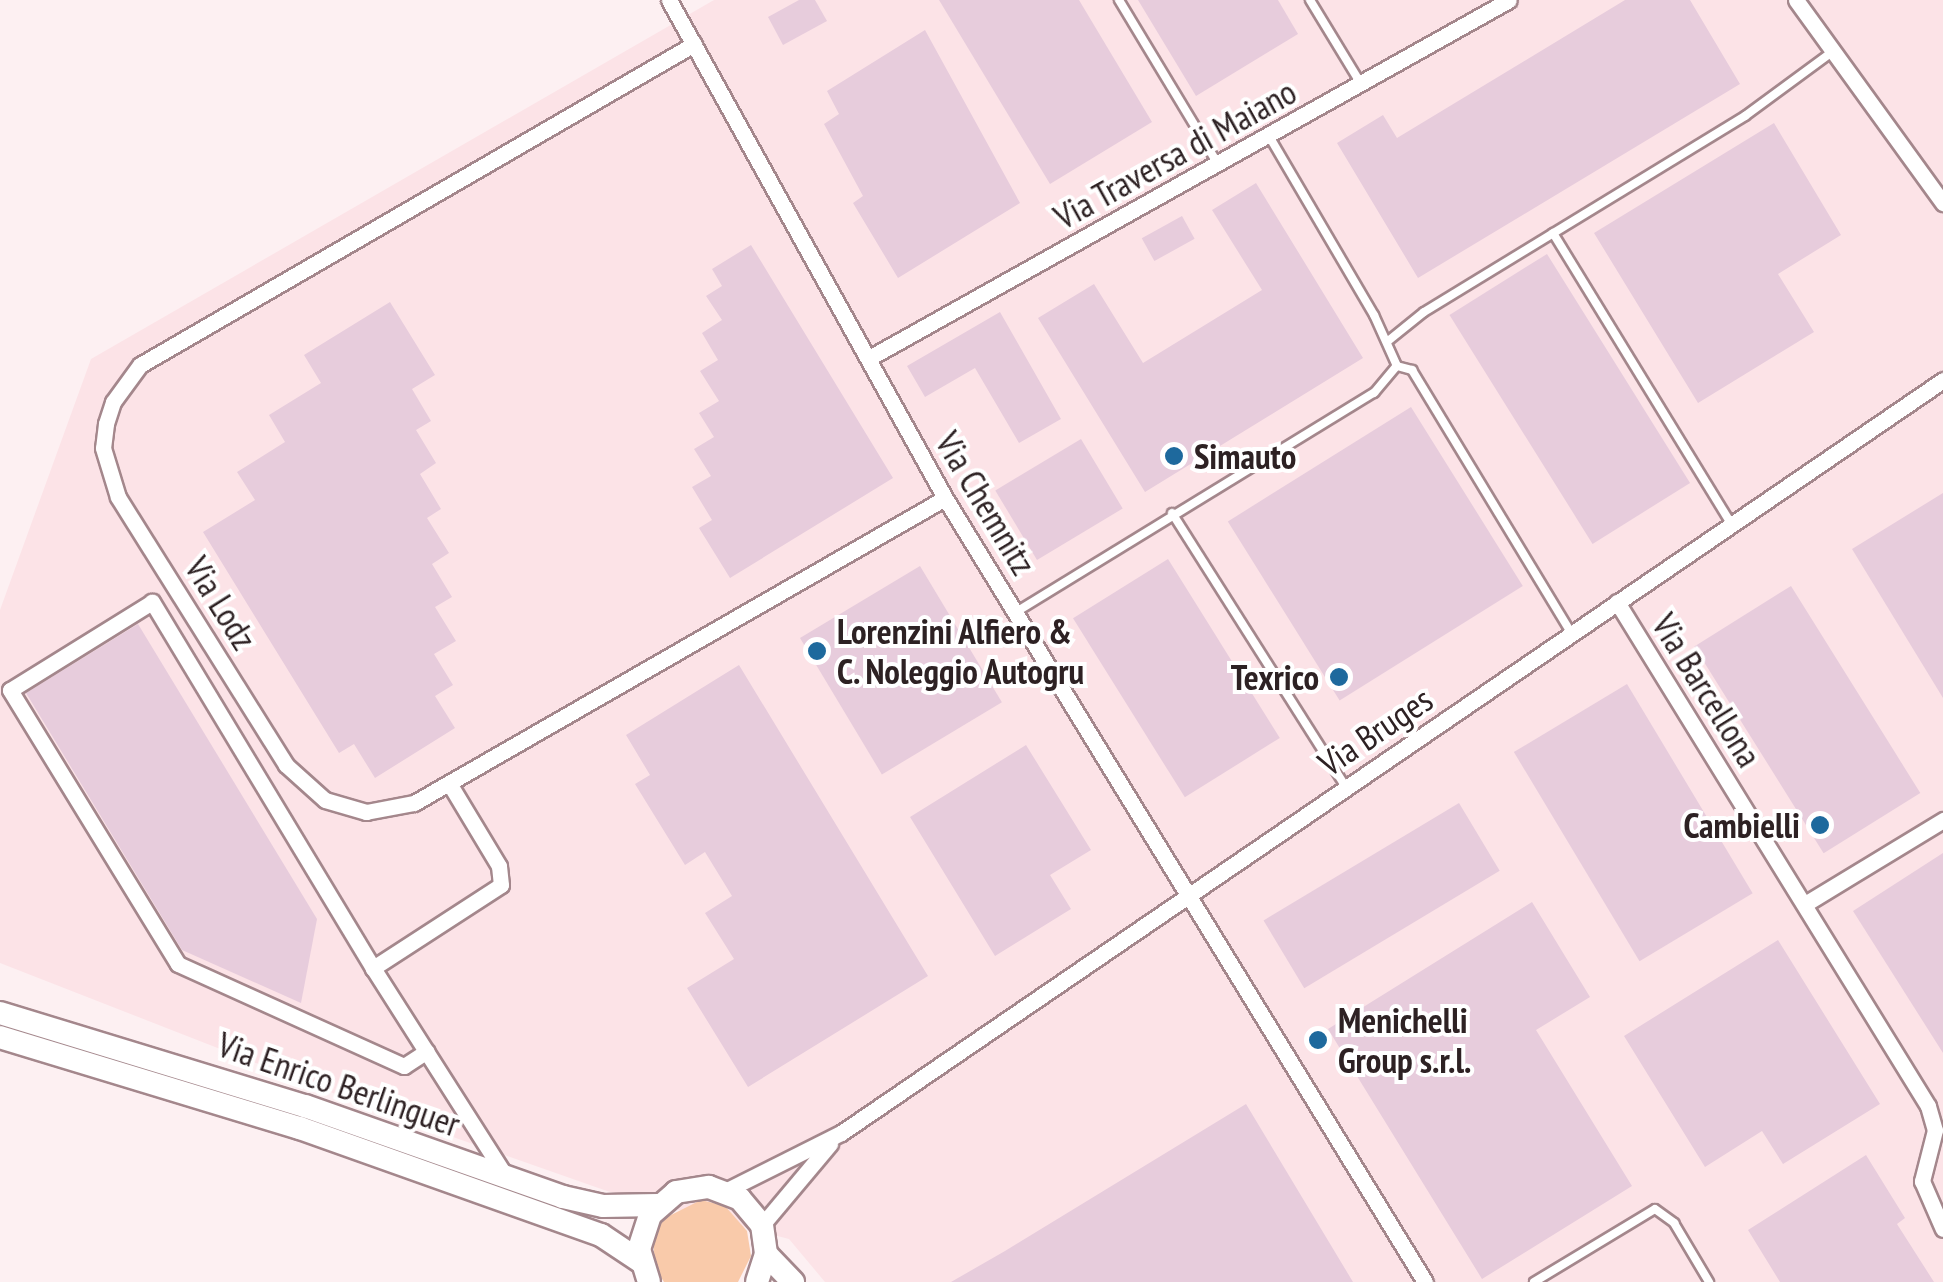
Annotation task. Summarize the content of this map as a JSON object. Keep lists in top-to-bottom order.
{
  "streets": {
    "main road": ["Via Enrico Berlinguer"],
    "street": [
      "Via Traversa di Maiano",
      "Via Chemnitz",
      "Via Lodz",
      "Via Barcellona",
      "Via Bruges"
    ]
  },
  "crossings": [
    ["Via Traversa di Maiano", "Via Chemnitz"],
    ["Via Chemnitz", "Via Lodz"],
    ["Via Chemnitz", "Via Bruges"],
    ["Via Barcellona", "Via Bruges"],
    ["Via Bruges", "Via Enrico Berlinguer"]
  ],
  "places": [
    "Simauto",
    "Lorenzini Alfiero & C. Noleggio Autogru",
    "Texrico",
    "Cambielli",
    "Menichelli Group s.r.l."
  ]
}
